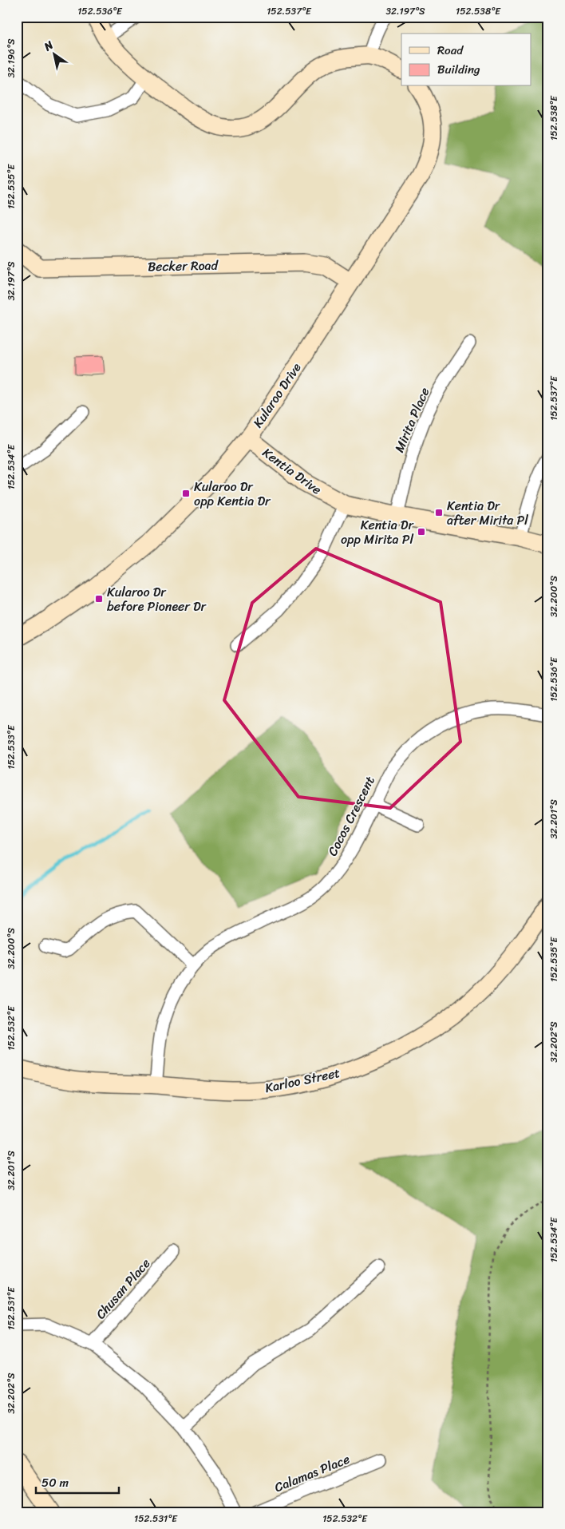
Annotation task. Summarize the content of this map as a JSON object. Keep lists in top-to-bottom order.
{
  "streets": {
    "street": [
      "Becker Road",
      "Kularoo Drive",
      "Mirita Place",
      "Kentia Drive",
      "Cocos Crescent",
      "Karloo Street",
      "Chusan Place",
      "Calamas Place"
    ]
  },
  "crossings": [
    ["Becker Road", "Kularoo Drive"],
    ["Kularoo Drive", "Kentia Drive"],
    ["Mirita Place", "Kentia Drive"],
    ["Cocos Crescent", "Karloo Street"]
  ],
  "places": {
    "transit": [
      "Kularoo Dr opp Kentia Dr",
      "Kentia Dr after Mirita Pl",
      "Kentia Dr opp Mirita Pl",
      "Kularoo Dr before Pioneer Dr"
    ]
  },
  "legend": ["Road", "Building"],
  "scale_bar": "50 m",
  "north": "top left",
  "coordinates": [
    "152.536°E",
    "152.537°E",
    "32.197°S",
    "152.538°E",
    "32.196°S",
    "152.535°E",
    "152.534°E",
    "32.200°S",
    "152.533°E",
    "32.201°S",
    "152.532°E",
    "32.202°S",
    "152.531°E"
  ]
}
